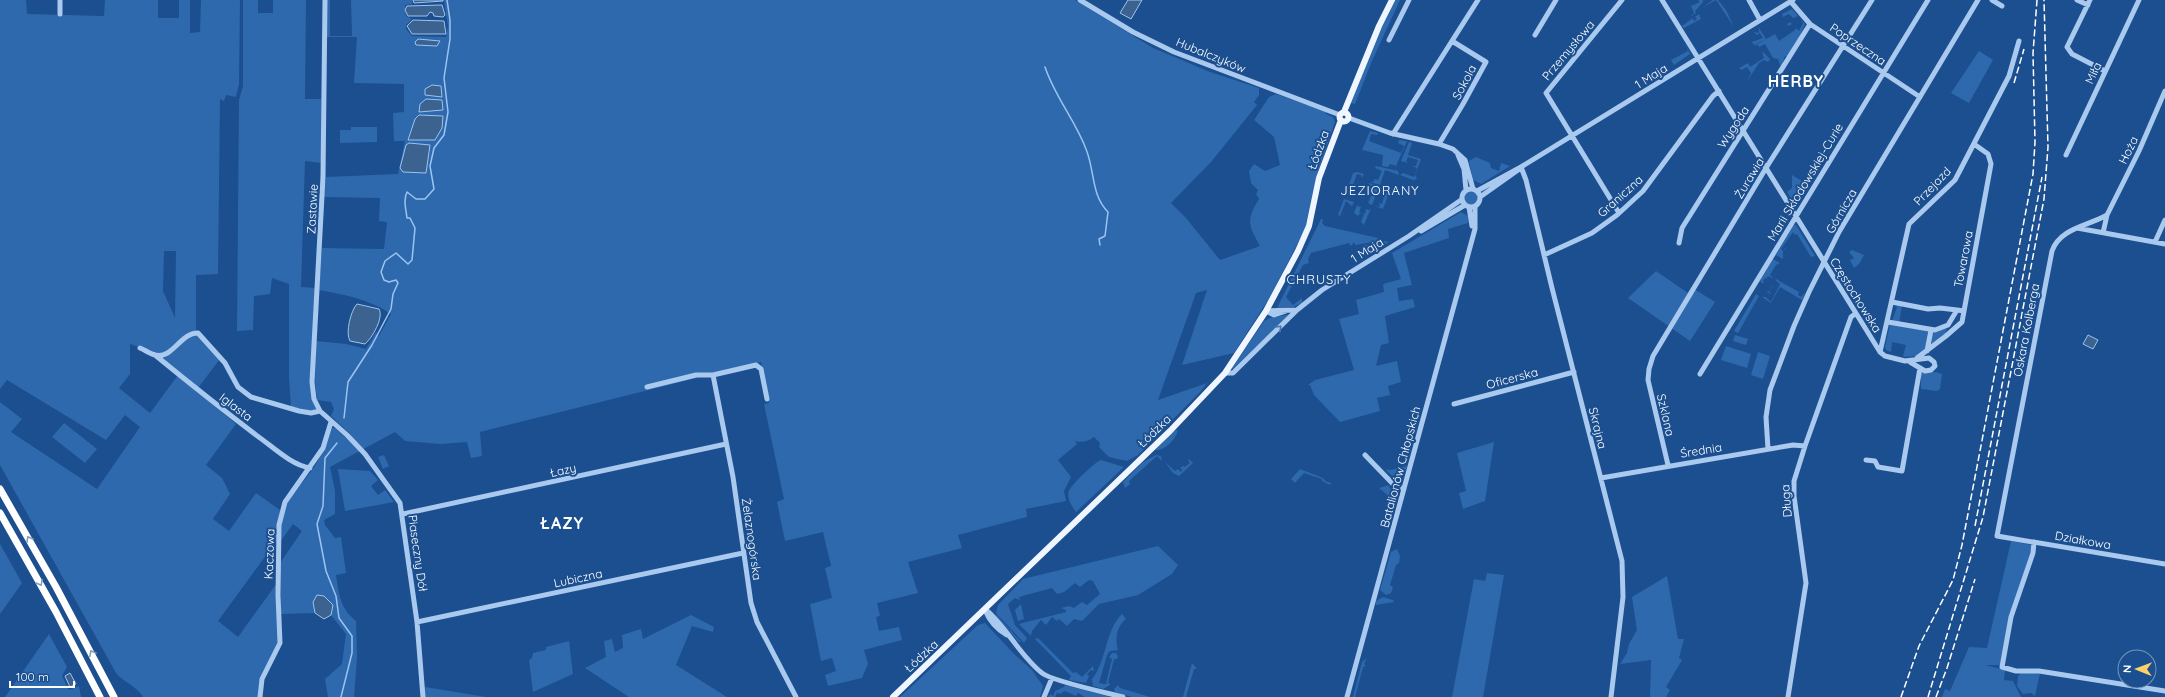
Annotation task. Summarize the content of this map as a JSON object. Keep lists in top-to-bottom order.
{
  "streets": {
    "main road": ["Łódzka"],
    "street": [
      "Poprzeczna",
      "Przemysłowa",
      "Hubalczyków",
      "Miła",
      "1 Maja",
      "Sokola",
      "Wygoda",
      "Hoża",
      "Żurawia",
      "Marii Skłodowskiej-Curie",
      "Przejazd",
      "Graniczna",
      "Zastawie",
      "Górnicza",
      "Towarowa",
      "Częstochowska",
      "Oskara Kolberga",
      "Oficerska",
      "Iglasta",
      "Szklana",
      "Skrajna",
      "Średnia",
      "Batalionów Chłopskich",
      "Łazy",
      "Długa",
      "Żelaznogórska",
      "Działkowa",
      "Piaseczny Dół",
      "Kaczowa",
      "Lubiczna"
    ]
  },
  "crossings": [
    ["Poprzeczna", "1 Maja"],
    ["Poprzeczna", "Wygoda"],
    ["Poprzeczna", "Żurawia"],
    ["Poprzeczna", "Marii Skłodowskiej-Curie"],
    ["Poprzeczna", "Górnicza"],
    ["Przemysłowa", "1 Maja"],
    ["Hubalczyków", "Łódzka"],
    ["1 Maja", "Łódzka"],
    ["1 Maja", "Częstochowska"],
    ["1 Maja", "Skrajna"],
    ["1 Maja", "Batalionów Chłopskich"],
    ["Wygoda", "Częstochowska"],
    ["Żurawia", "Częstochowska"],
    ["Żurawia", "Szklana"],
    ["Marii Skłodowskiej-Curie", "Częstochowska"],
    ["Przejazd", "Towarowa"],
    ["Przejazd", "Częstochowska"],
    ["Graniczna", "Częstochowska"],
    ["Graniczna", "Skrajna"],
    ["Zastawie", "Piaseczny Dół"],
    ["Górnicza", "Częstochowska"],
    ["Górnicza", "Średnia"],
    ["Częstochowska", "Długa"],
    ["Oskara Kolberga", "Działkowa"],
    ["Oficerska", "Skrajna"],
    ["Iglasta", "Kaczowa"],
    ["Szklana", "Średnia"],
    ["Skrajna", "Średnia"],
    ["Średnia", "Długa"],
    ["Łazy", "Żelaznogórska"],
    ["Łazy", "Piaseczny Dół"],
    ["Żelaznogórska", "Lubiczna"],
    ["Piaseczny Dół", "Kaczowa"],
    ["Piaseczny Dół", "Lubiczna"]
  ],
  "districts": [
    "HERBY",
    "JEZIORANY",
    "CHRUSTY",
    "ŁAZY"
  ],
  "scale_bar": "100 m",
  "north": "left"
}
